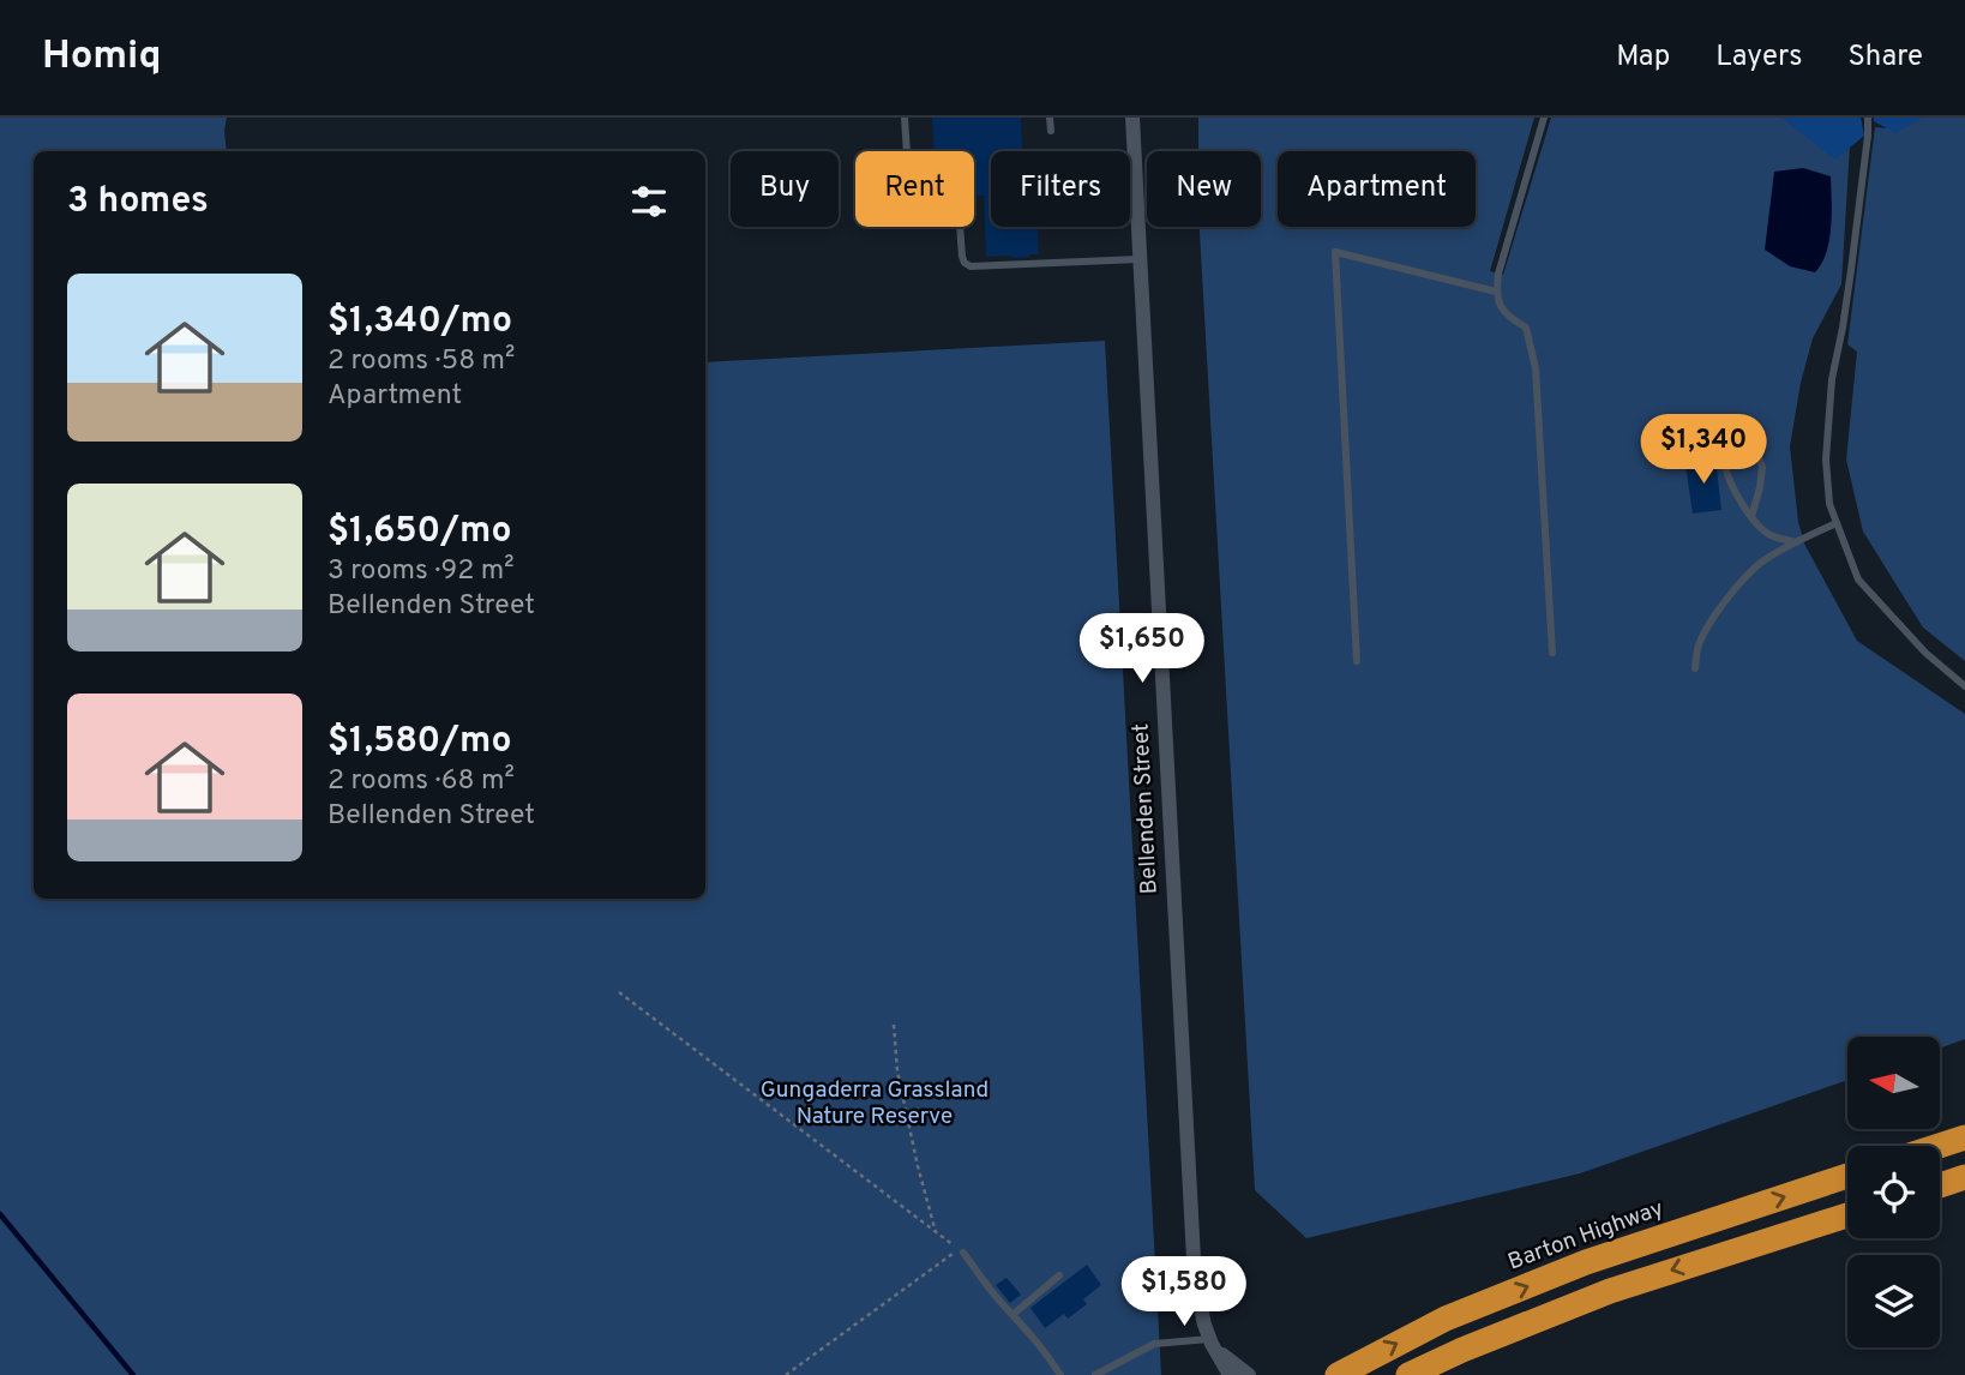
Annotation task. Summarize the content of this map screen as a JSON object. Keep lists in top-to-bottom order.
{
  "streets": {
    "highway": ["Barton Highway"],
    "street": ["Bellenden Street"]
  },
  "parks": ["Gungaderra Grassland Nature Reserve"],
  "north": "left",
  "page": {
    "header": "Homiq",
    "nav": ["Map", "Layers", "Share"],
    "chip": [
      "Buy",
      "Rent",
      "Filters",
      "New",
      "Apartment"
    ],
    "heading": "3 homes",
    "list": [
      {
        "name": "$1,340/mo",
        "note": "2 rooms · 58 m² · Apartment"
      },
      {
        "name": "$1,650/mo",
        "note": "3 rooms · 92 m² · Bellenden Street"
      },
      {
        "name": "$1,580/mo",
        "note": "2 rooms · 68 m² · Bellenden Street"
      }
    ],
    "price": ["$1,340", "$1,650", "$1,580"]
  }
}
